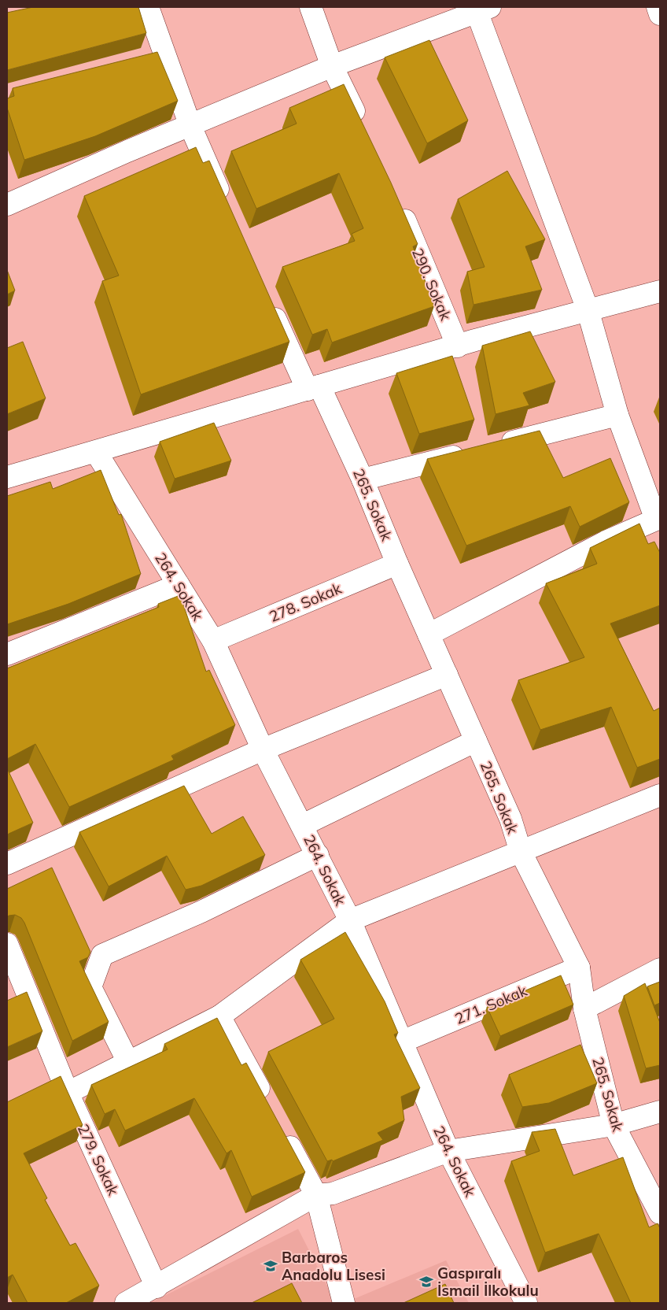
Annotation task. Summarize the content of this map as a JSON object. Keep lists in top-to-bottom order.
{
  "streets": {
    "street": [
      "290. Sokak",
      "265. Sokak",
      "264. Sokak",
      "278. Sokak",
      "271. Sokak",
      "279. Sokak"
    ]
  },
  "crossings": [
    ["265. Sokak", "278. Sokak"],
    ["265. Sokak", "271. Sokak"],
    ["264. Sokak", "278. Sokak"],
    ["264. Sokak", "271. Sokak"]
  ],
  "places": {
    "school or university": ["Barbaros Anadolu Lisesi", "Gaspıralı İsmail İlkokulu"]
  }
}
